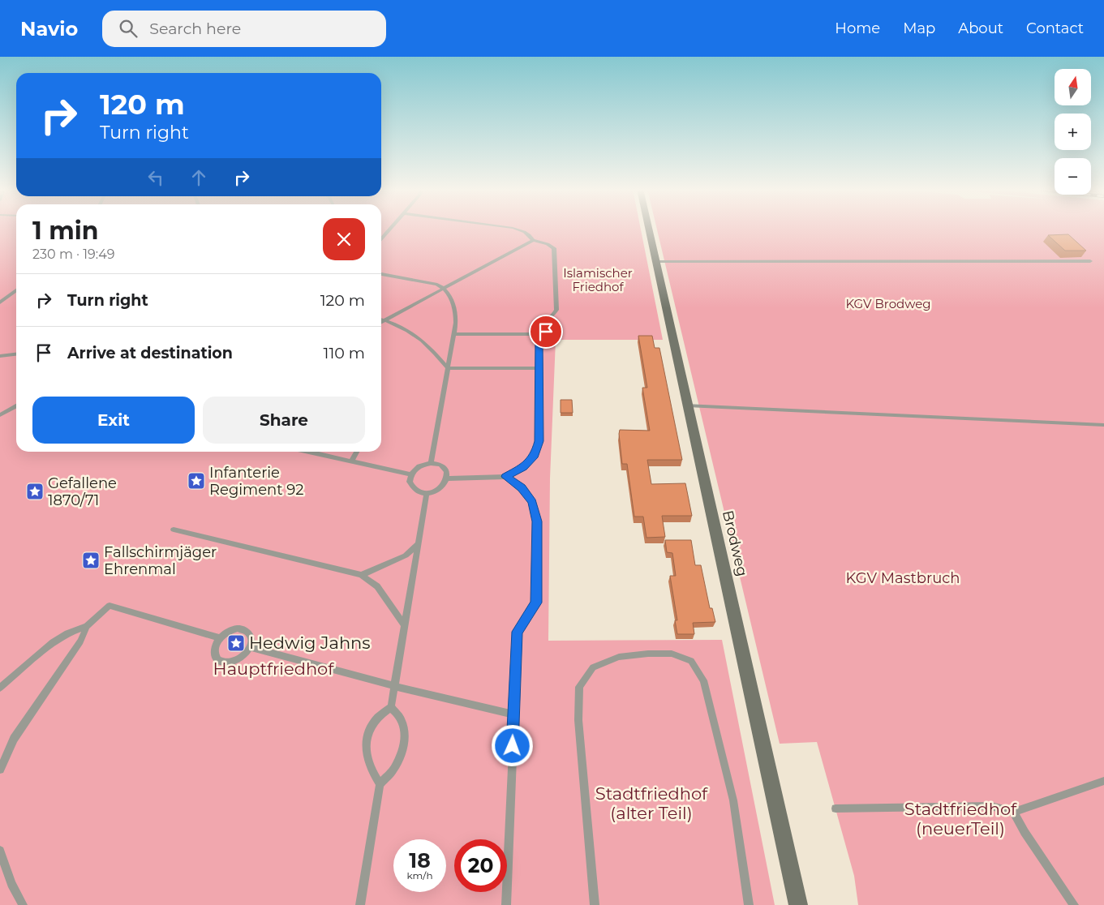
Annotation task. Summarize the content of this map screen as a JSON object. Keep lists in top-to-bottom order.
{
  "streets": {
    "street": ["Brodweg"]
  },
  "parks": [
    "Islamischer Friedhof",
    "KGV Brodweg",
    "KGV Mastbruch",
    "Hauptfriedhof",
    "Stadtfriedhof (alter Teil)",
    "Stadtfriedhof (neuerTeil)"
  ],
  "places": {
    "place": [
      "Infanterie Regiment 92",
      "Gefallene 1870/71",
      "Fallschirmjäger Ehrenmal",
      "Hedwig Jahns"
    ]
  },
  "north": "top",
  "page": {
    "header": "Navio",
    "search": "Search here",
    "nav": [
      "Home",
      "Map",
      "About",
      "Contact"
    ],
    "map_buttons": ["+", "−"],
    "turn": ["120 m", "Turn right"],
    "heading": ["1 min", "230 m · 19:49"],
    "list": [
      {
        "name": "Turn right",
        "value": "120 m"
      },
      {
        "name": "Arrive at destination",
        "value": "110 m"
      }
    ],
    "buttons": ["Exit", "Share"],
    "speed": "18 km/h",
    "limit": "20"
  }
}
